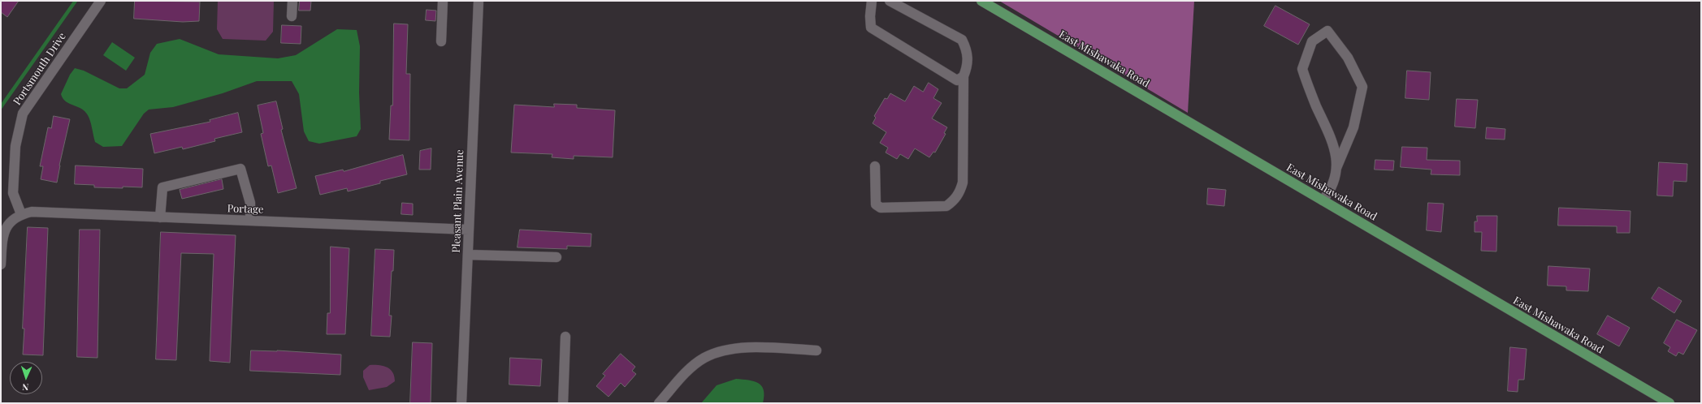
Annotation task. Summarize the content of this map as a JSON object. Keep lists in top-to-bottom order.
{
  "streets": {
    "main road": ["East Mishawaka Road"],
    "street": ["Portsmouth Drive", "Pleasant Plain Avenue", "Portage"]
  },
  "crossings": [
    ["Portsmouth Drive", "Portage"],
    ["Pleasant Plain Avenue", "Portage"]
  ],
  "north": "bottom"
}
